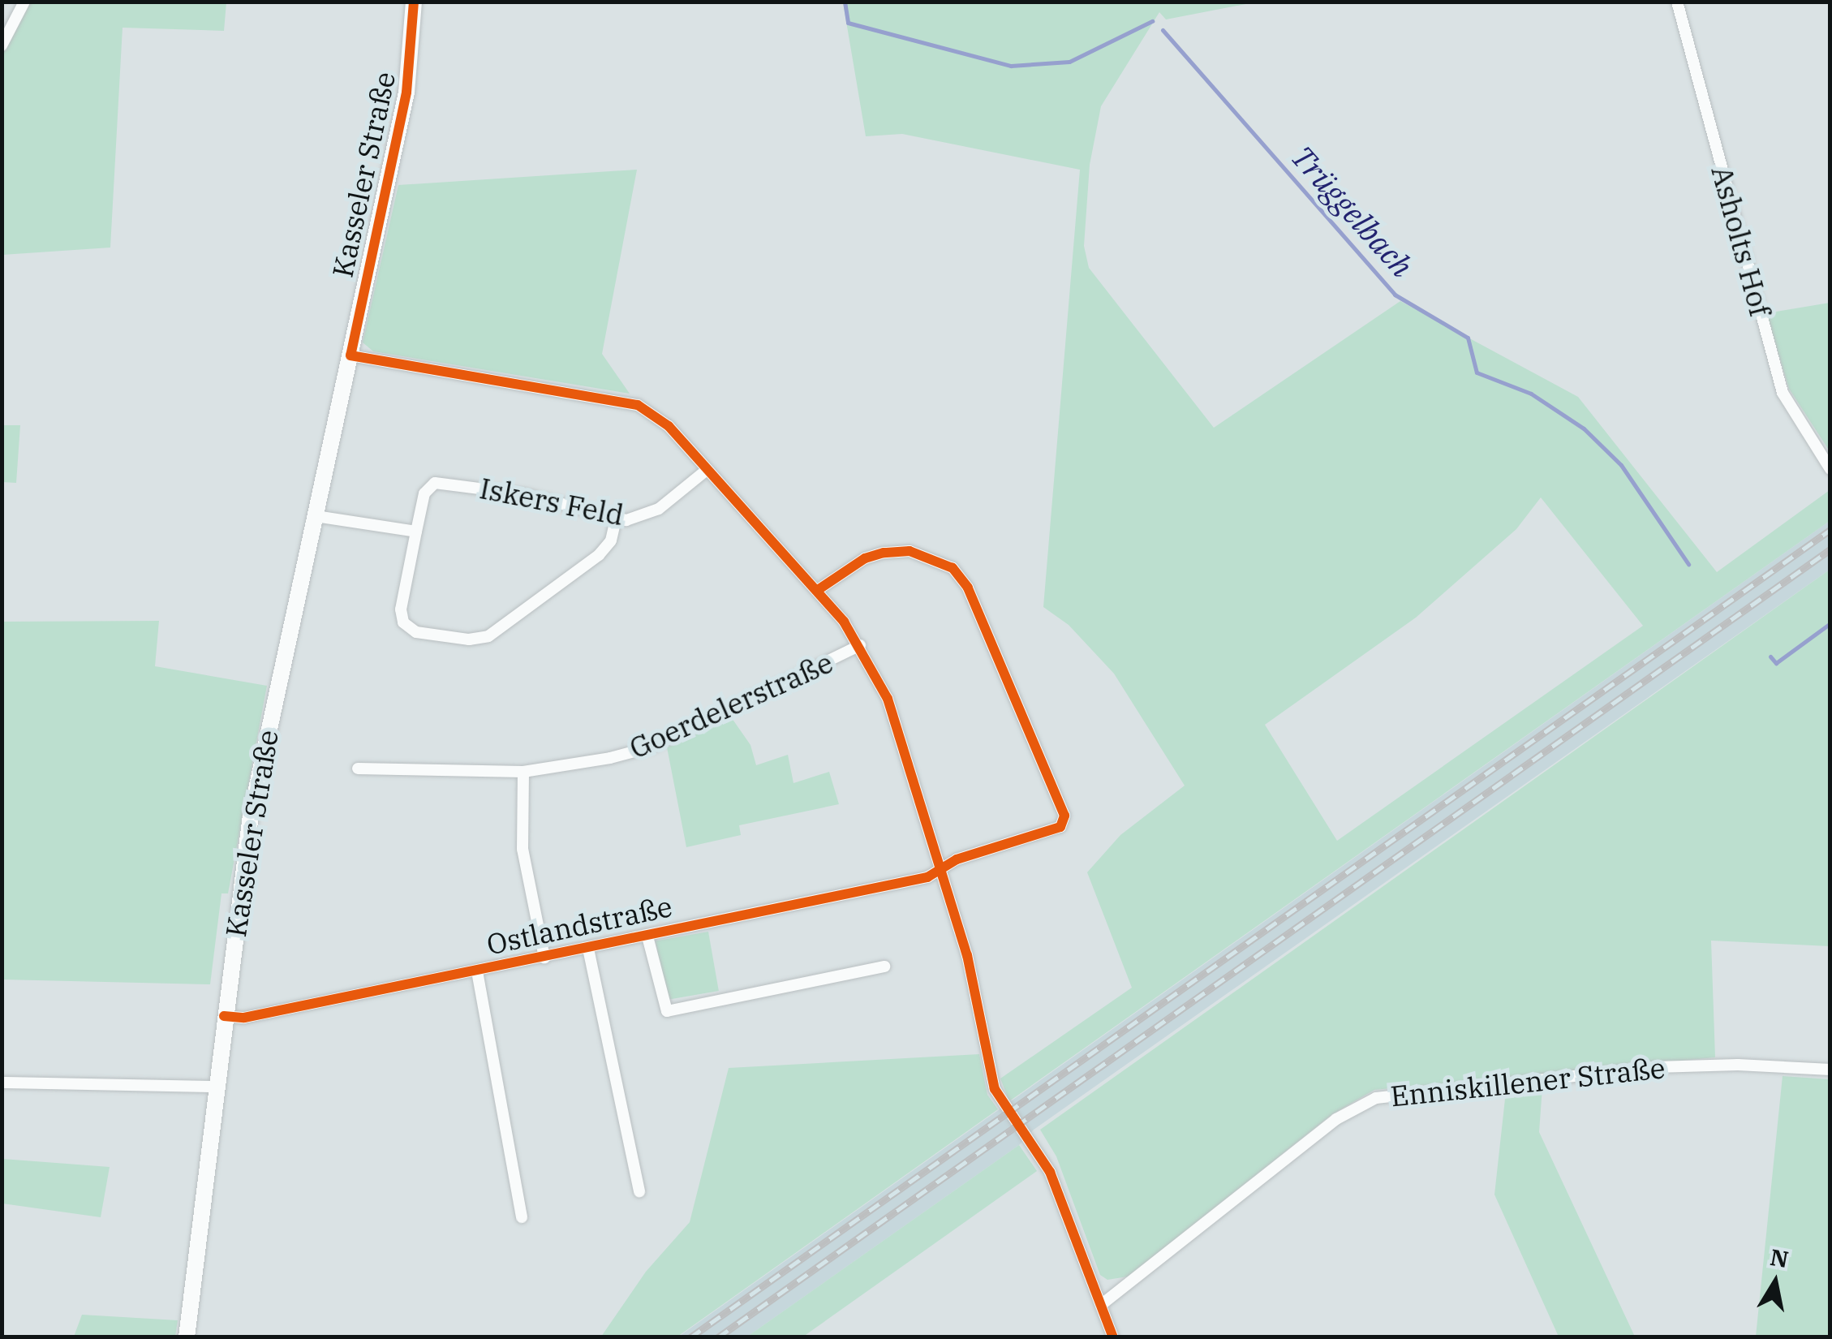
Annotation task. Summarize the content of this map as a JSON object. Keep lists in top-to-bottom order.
{
  "streets": {
    "street": [
      "Kasseler Straße",
      "Asholts Hof",
      "Iskers Feld",
      "Goerdelerstraße",
      "Ostlandstraße",
      "Enniskillener Straße"
    ]
  },
  "crossings": [
    ["Kasseler Straße", "Ostlandstraße"],
    ["Goerdelerstraße", "Ostlandstraße"]
  ],
  "water": ["Trüggelbach"],
  "north": "top"
}
